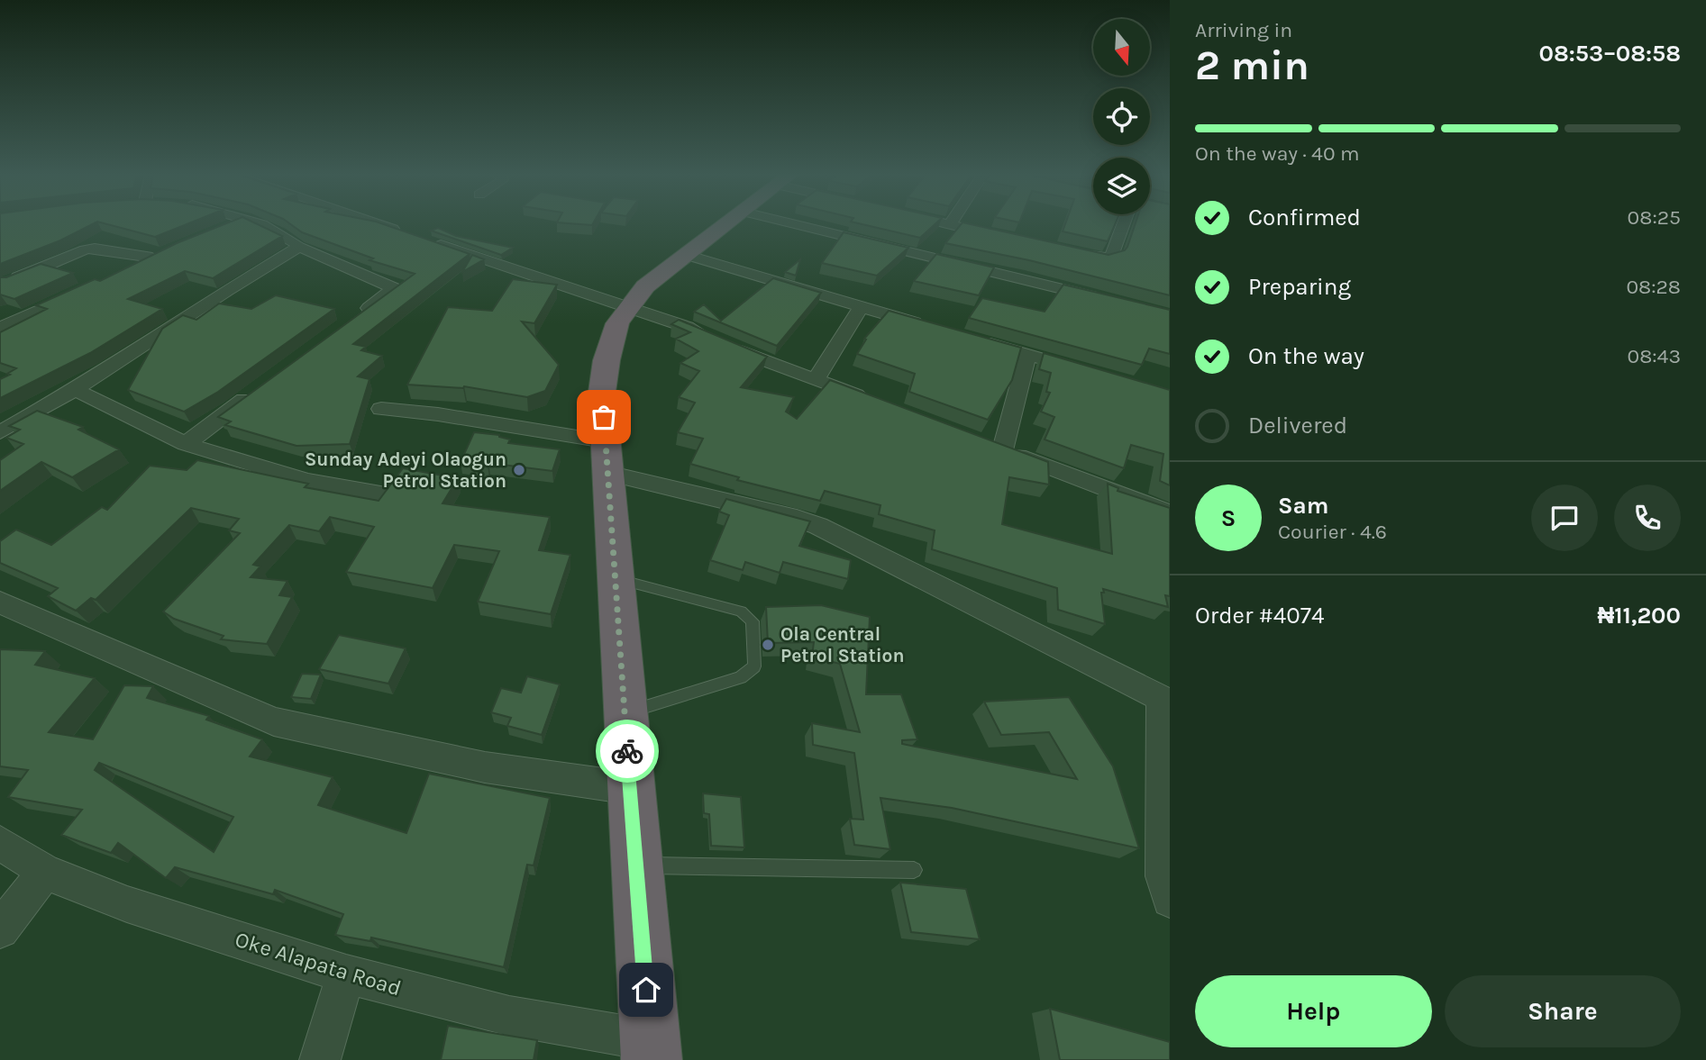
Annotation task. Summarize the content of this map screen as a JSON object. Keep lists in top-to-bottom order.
{
  "streets": {
    "street": ["Oke Alapata Road"]
  },
  "places": ["Sunday Adeyi Olaogun Petrol Station", "Ola Central Petrol Station"],
  "north": "bottom",
  "page": {
    "heading": ["2 min", "Arriving in", "08:53–08:58"],
    "panel": [
      "Sam",
      "Courier · 4.6",
      "Order #4074",
      "₦11,200"
    ],
    "bar": "On the way · 40 m",
    "list": [
      ["Confirmed", "08:25"],
      ["Preparing", "08:28"],
      ["On the way", "08:43"],
      "Delivered"
    ],
    "round": "S",
    "buttons": ["Help", "Share"]
  }
}
